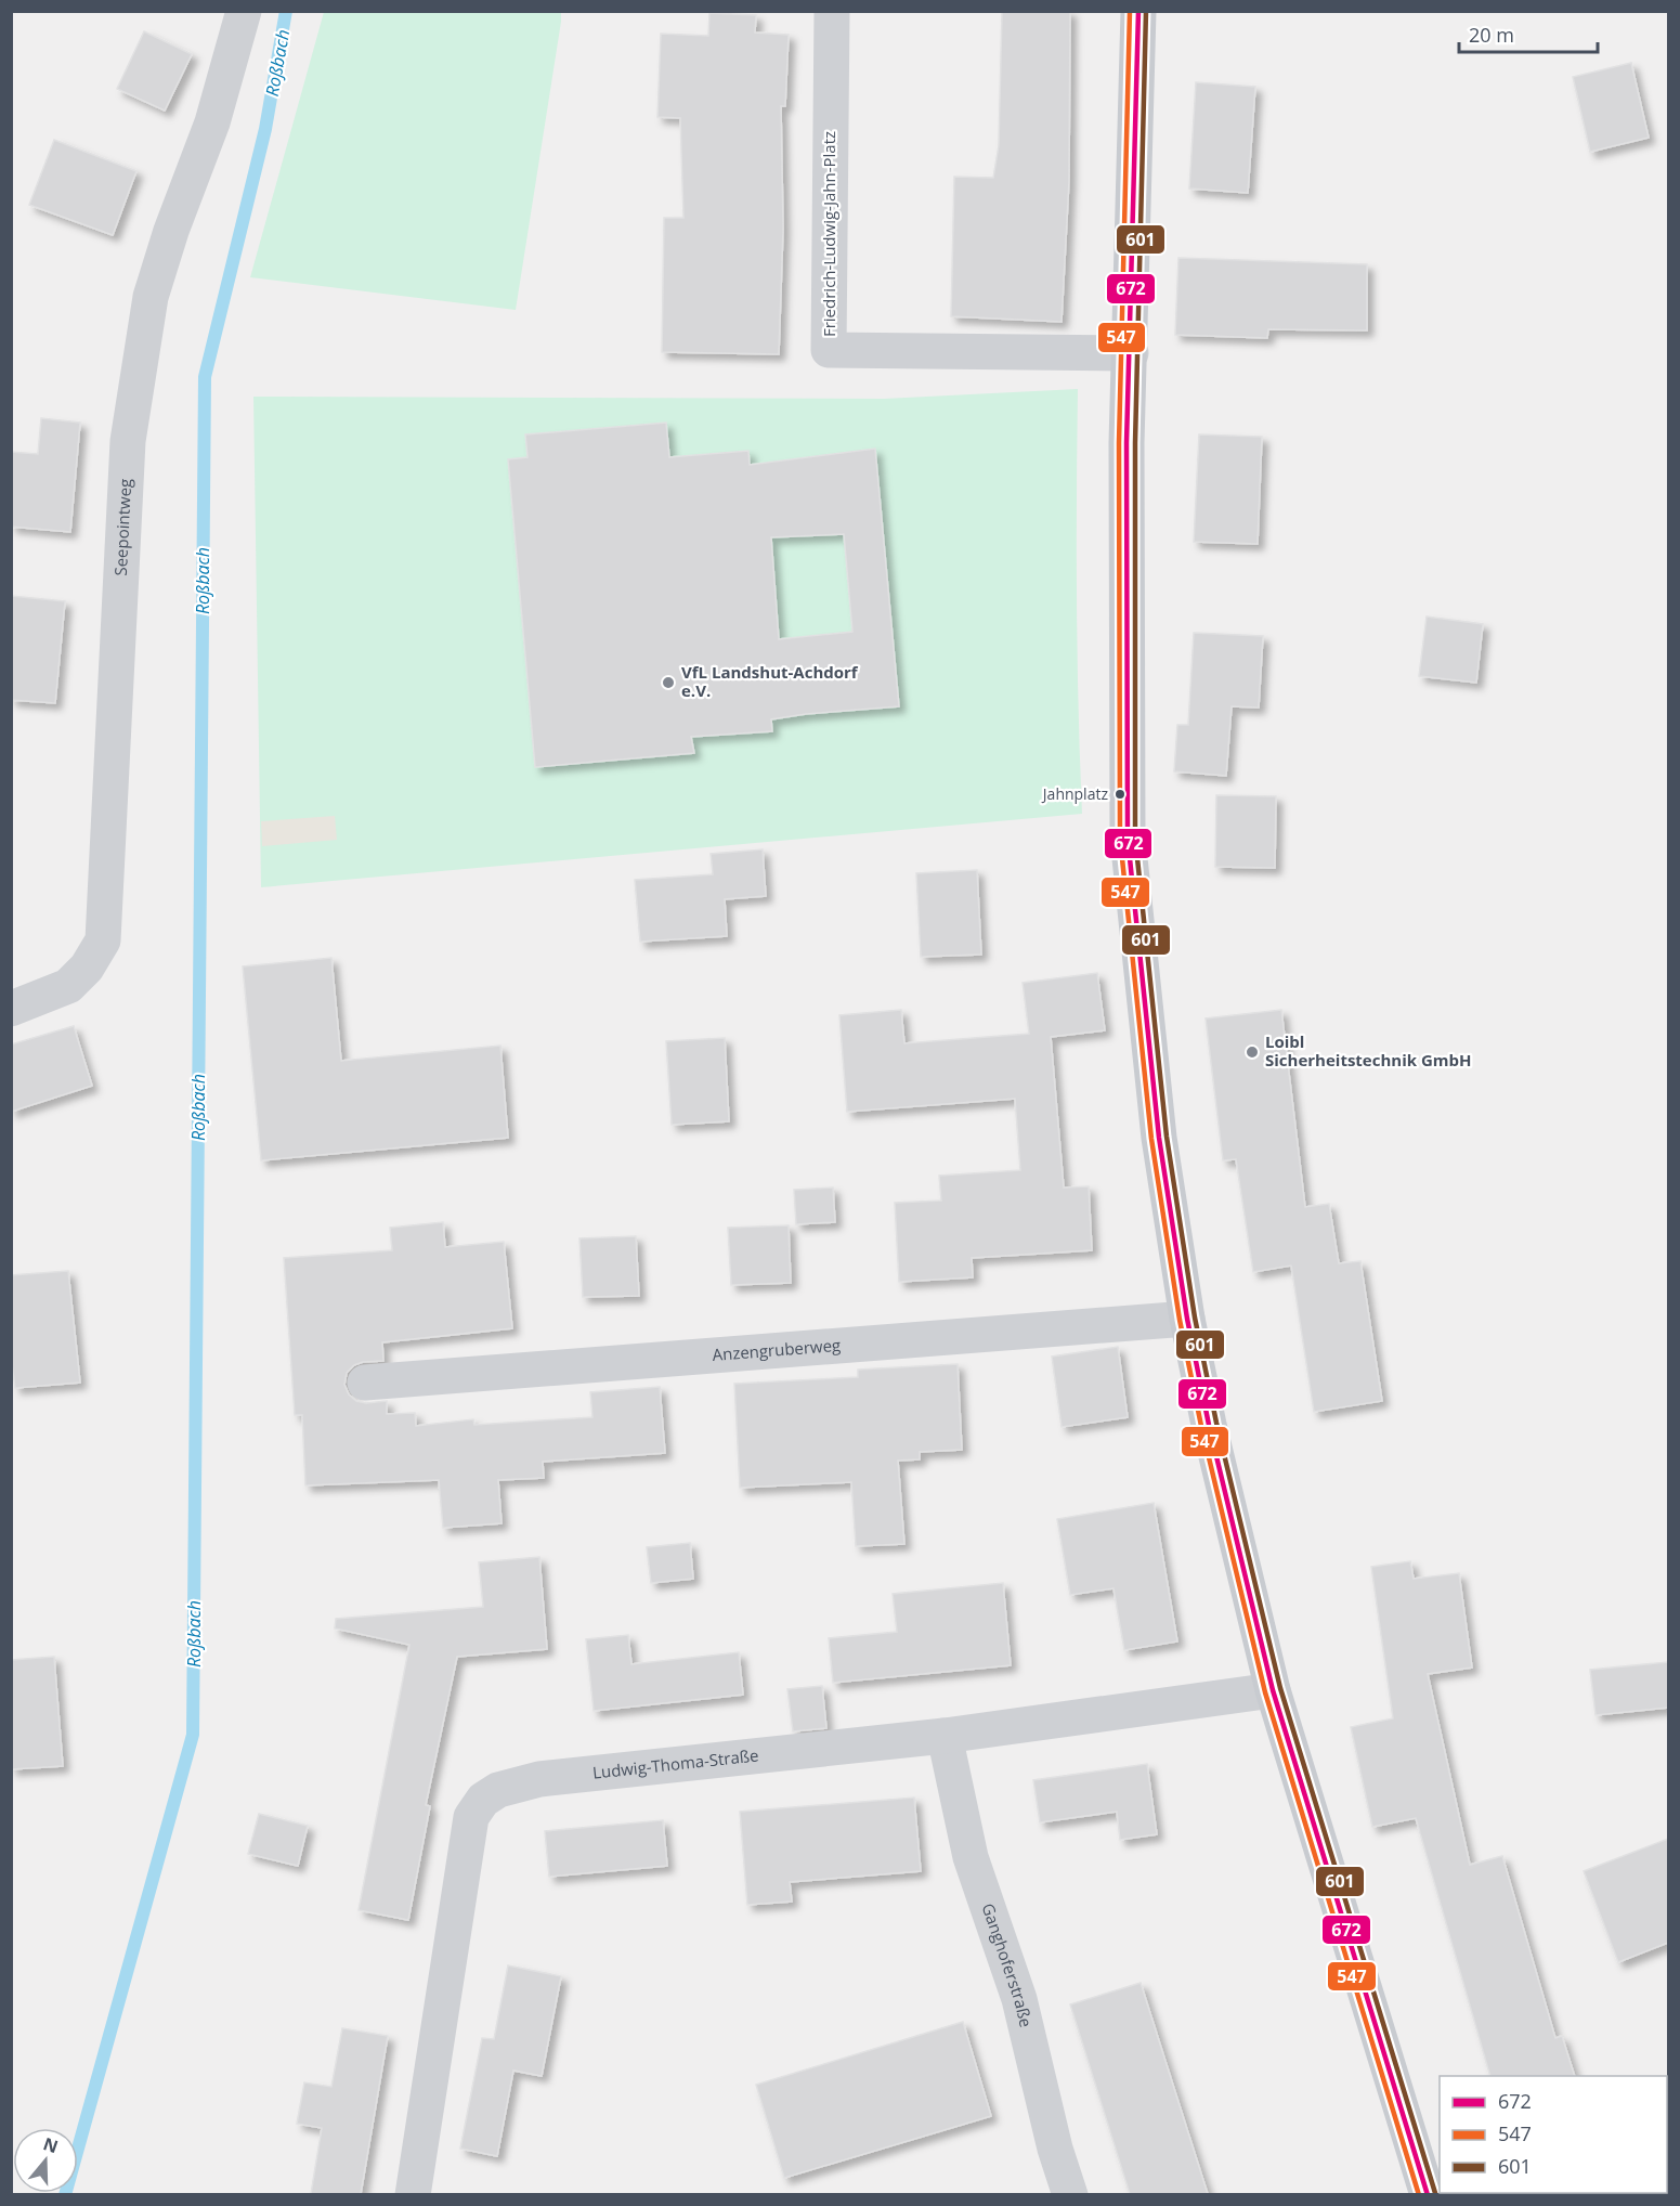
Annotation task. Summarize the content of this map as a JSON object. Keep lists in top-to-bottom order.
{
  "streets": {
    "street": [
      "Friedrich-Ludwig-Jahn-Platz",
      "Seepointweg",
      "Anzengruberweg",
      "Ludwig-Thoma-Straße",
      "Ganghoferstraße"
    ]
  },
  "crossings": [
    ["Ludwig-Thoma-Straße", "Ganghoferstraße"]
  ],
  "water": ["Roßbach"],
  "places": ["VfL Landshut-Achdorf e.V.", "Jahnplatz", "Loibl Sicherheitstechnik GmbH"],
  "lines": ["transit line 672", "transit line 547", "transit line 601"],
  "legend": ["672", "547", "601"],
  "scale_bar": "20 m",
  "north": "top"
}
